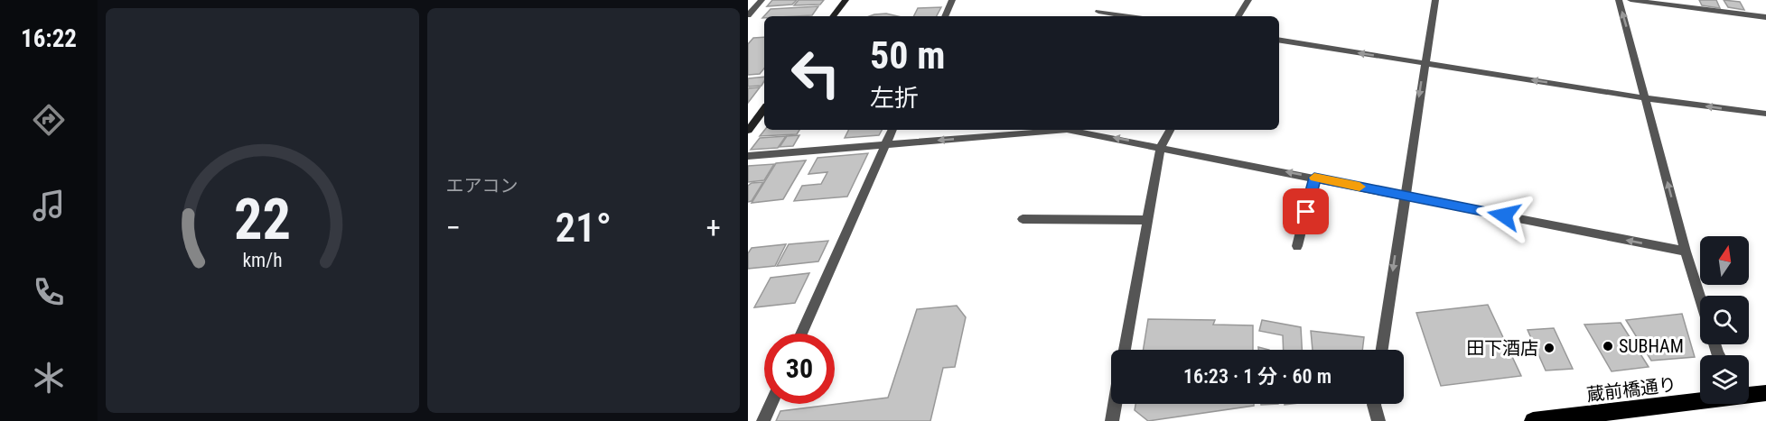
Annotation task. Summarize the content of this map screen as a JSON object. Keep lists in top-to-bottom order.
{
  "streets": {
    "main road": ["蔵前橋通り"]
  },
  "places": ["SUBHAM", "田下酒店"],
  "north": "top",
  "page": {
    "tabs": "16:22",
    "tile": "エアコン",
    "turn": ["50 m", "左折"],
    "heat": ["−", "21°", "+"],
    "limit": "30",
    "trip": "16:23 · 1 分 · 60 m",
    "gauge": ["22", "km/h"]
  }
}
